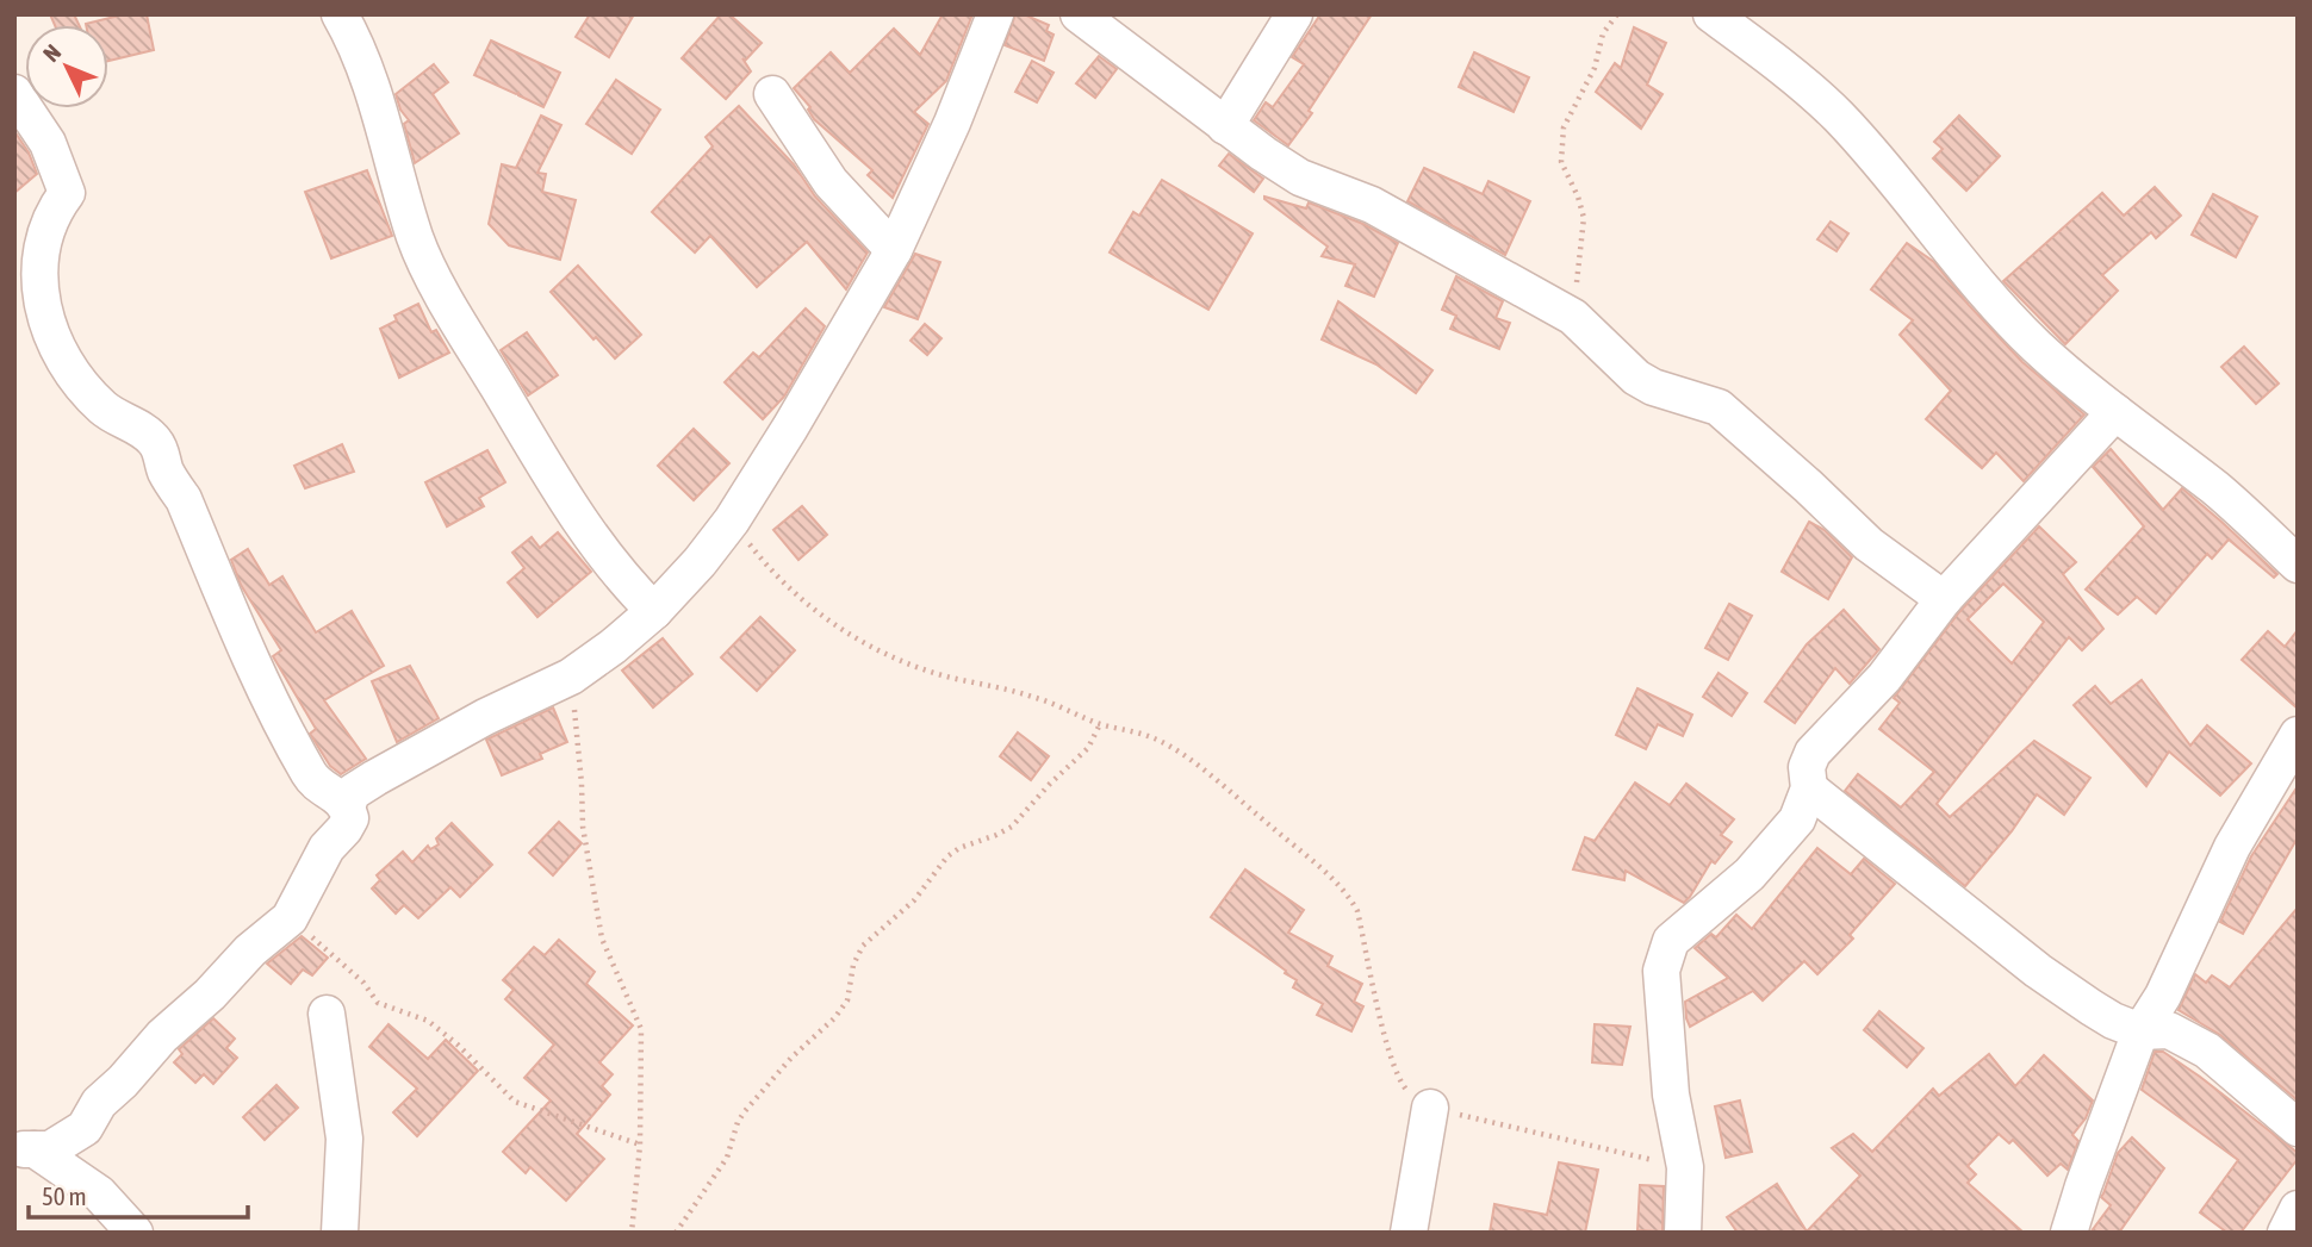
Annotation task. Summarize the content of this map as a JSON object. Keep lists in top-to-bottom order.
{
  "scale_bar": "50 m",
  "north": "top left"
}
